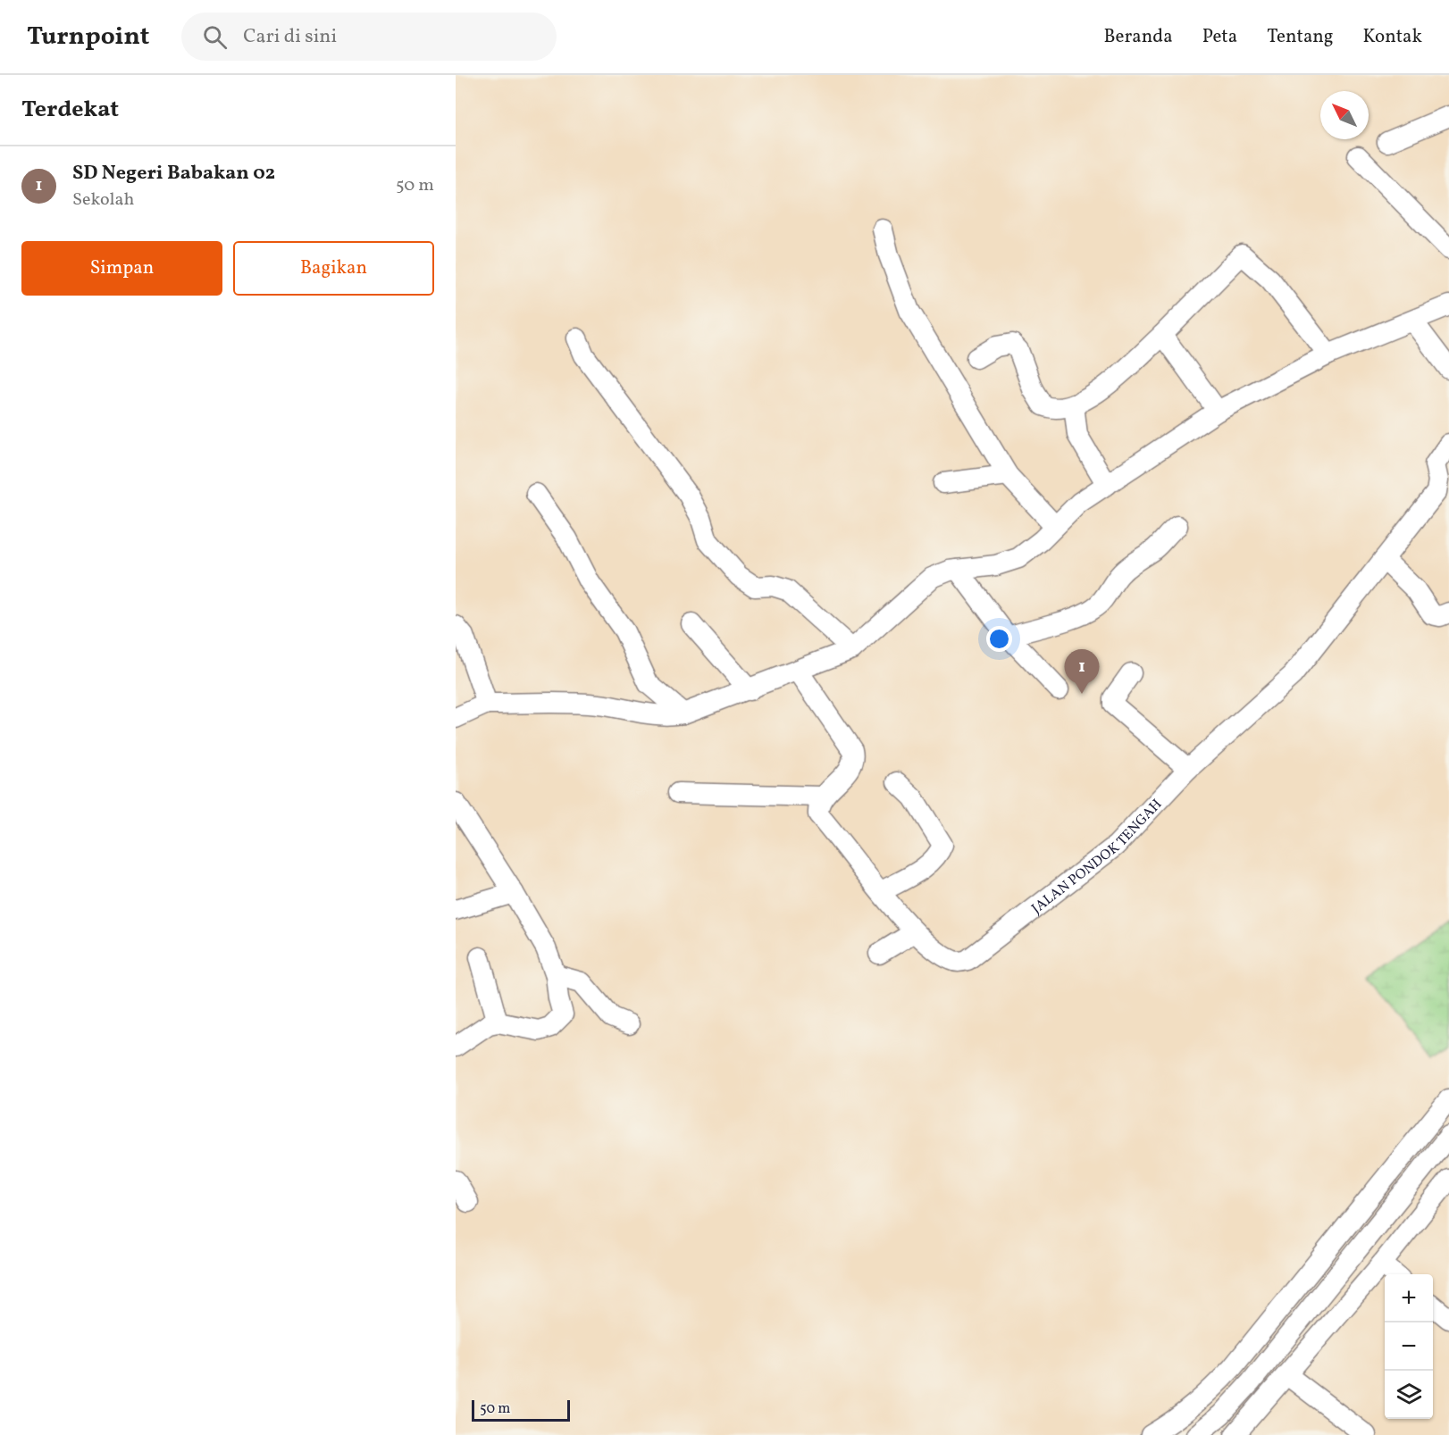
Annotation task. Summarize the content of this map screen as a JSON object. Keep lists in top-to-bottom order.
{
  "streets": {
    "street": ["JALAN PONDOK TENGAH"]
  },
  "scale_bar": "50 m",
  "north": "top left",
  "page": {
    "header": "Turnpoint",
    "search": "Cari di sini",
    "nav": [
      "Beranda",
      "Peta",
      "Tentang",
      "Kontak"
    ],
    "heading": "Terdekat",
    "list": [
      {
        "mark": "1",
        "name": "SD Negeri Babakan 02",
        "note": "Sekolah",
        "value": "50 m"
      }
    ],
    "buttons": ["Simpan", "Bagikan"],
    "pins": "1",
    "map_buttons": ["+", "−"],
    "scale": "50 m"
  }
}
